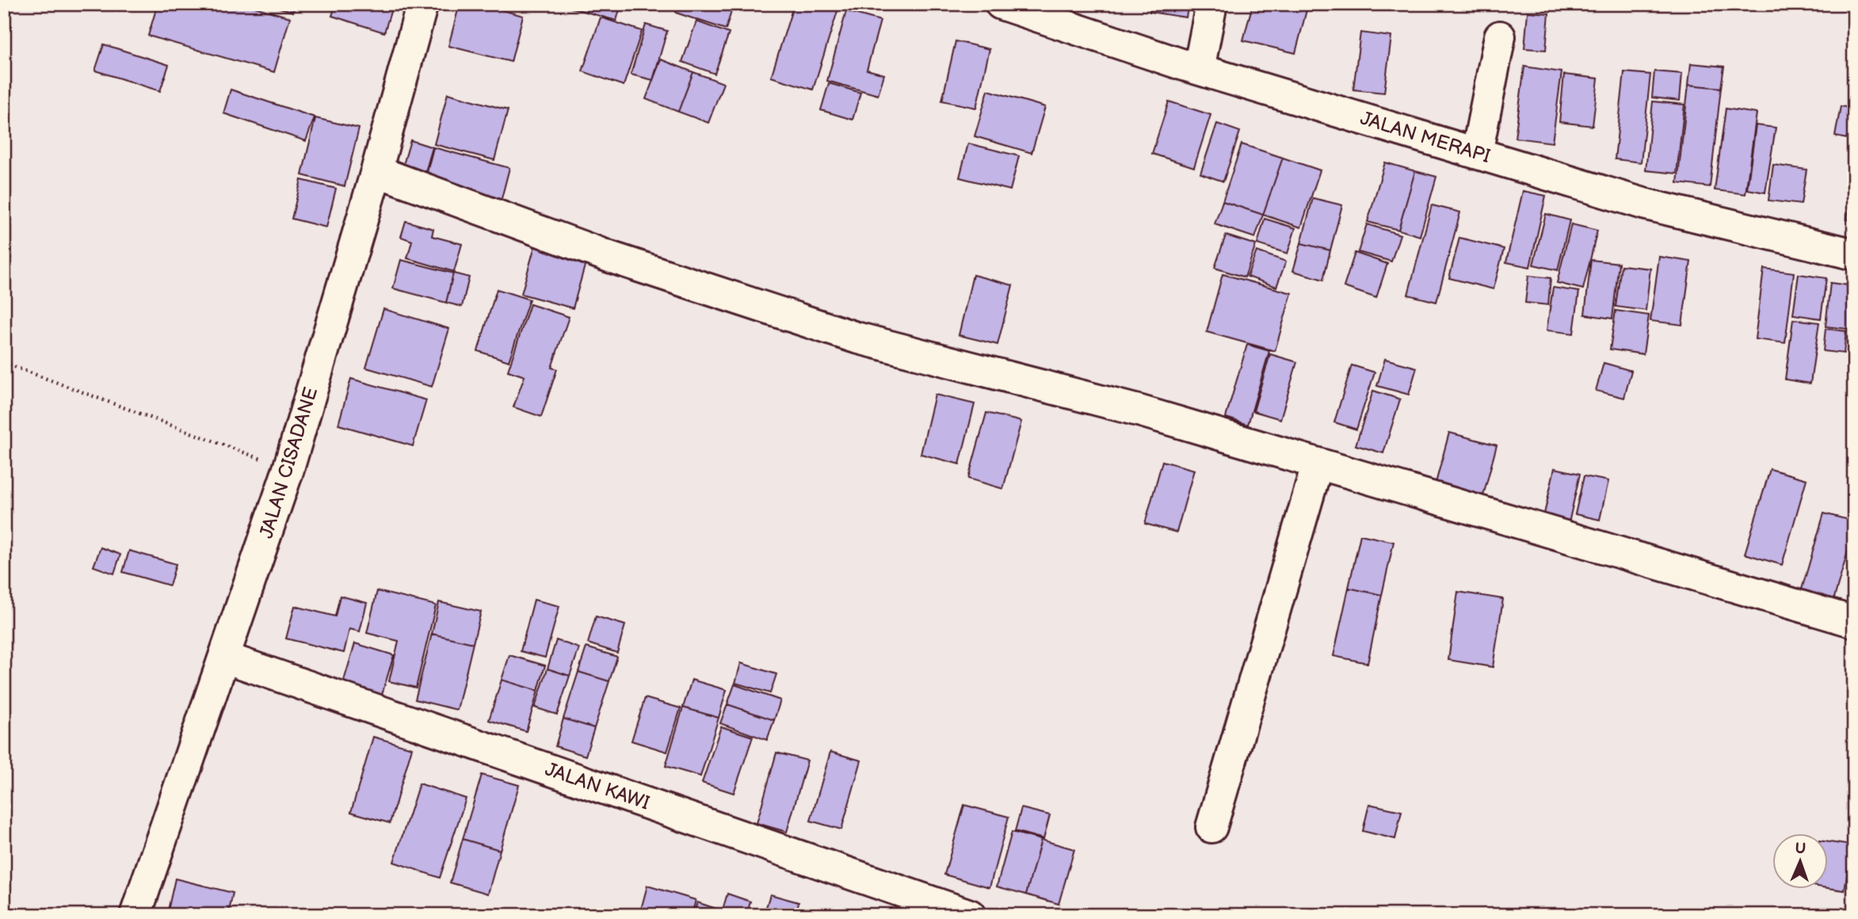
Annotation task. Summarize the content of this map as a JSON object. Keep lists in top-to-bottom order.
{
  "streets": {
    "street": ["JALAN MERAPI", "JALAN CISADANE", "JALAN KAWI"]
  },
  "crossings": [
    ["JALAN CISADANE", "JALAN KAWI"]
  ],
  "north": "top"
}
